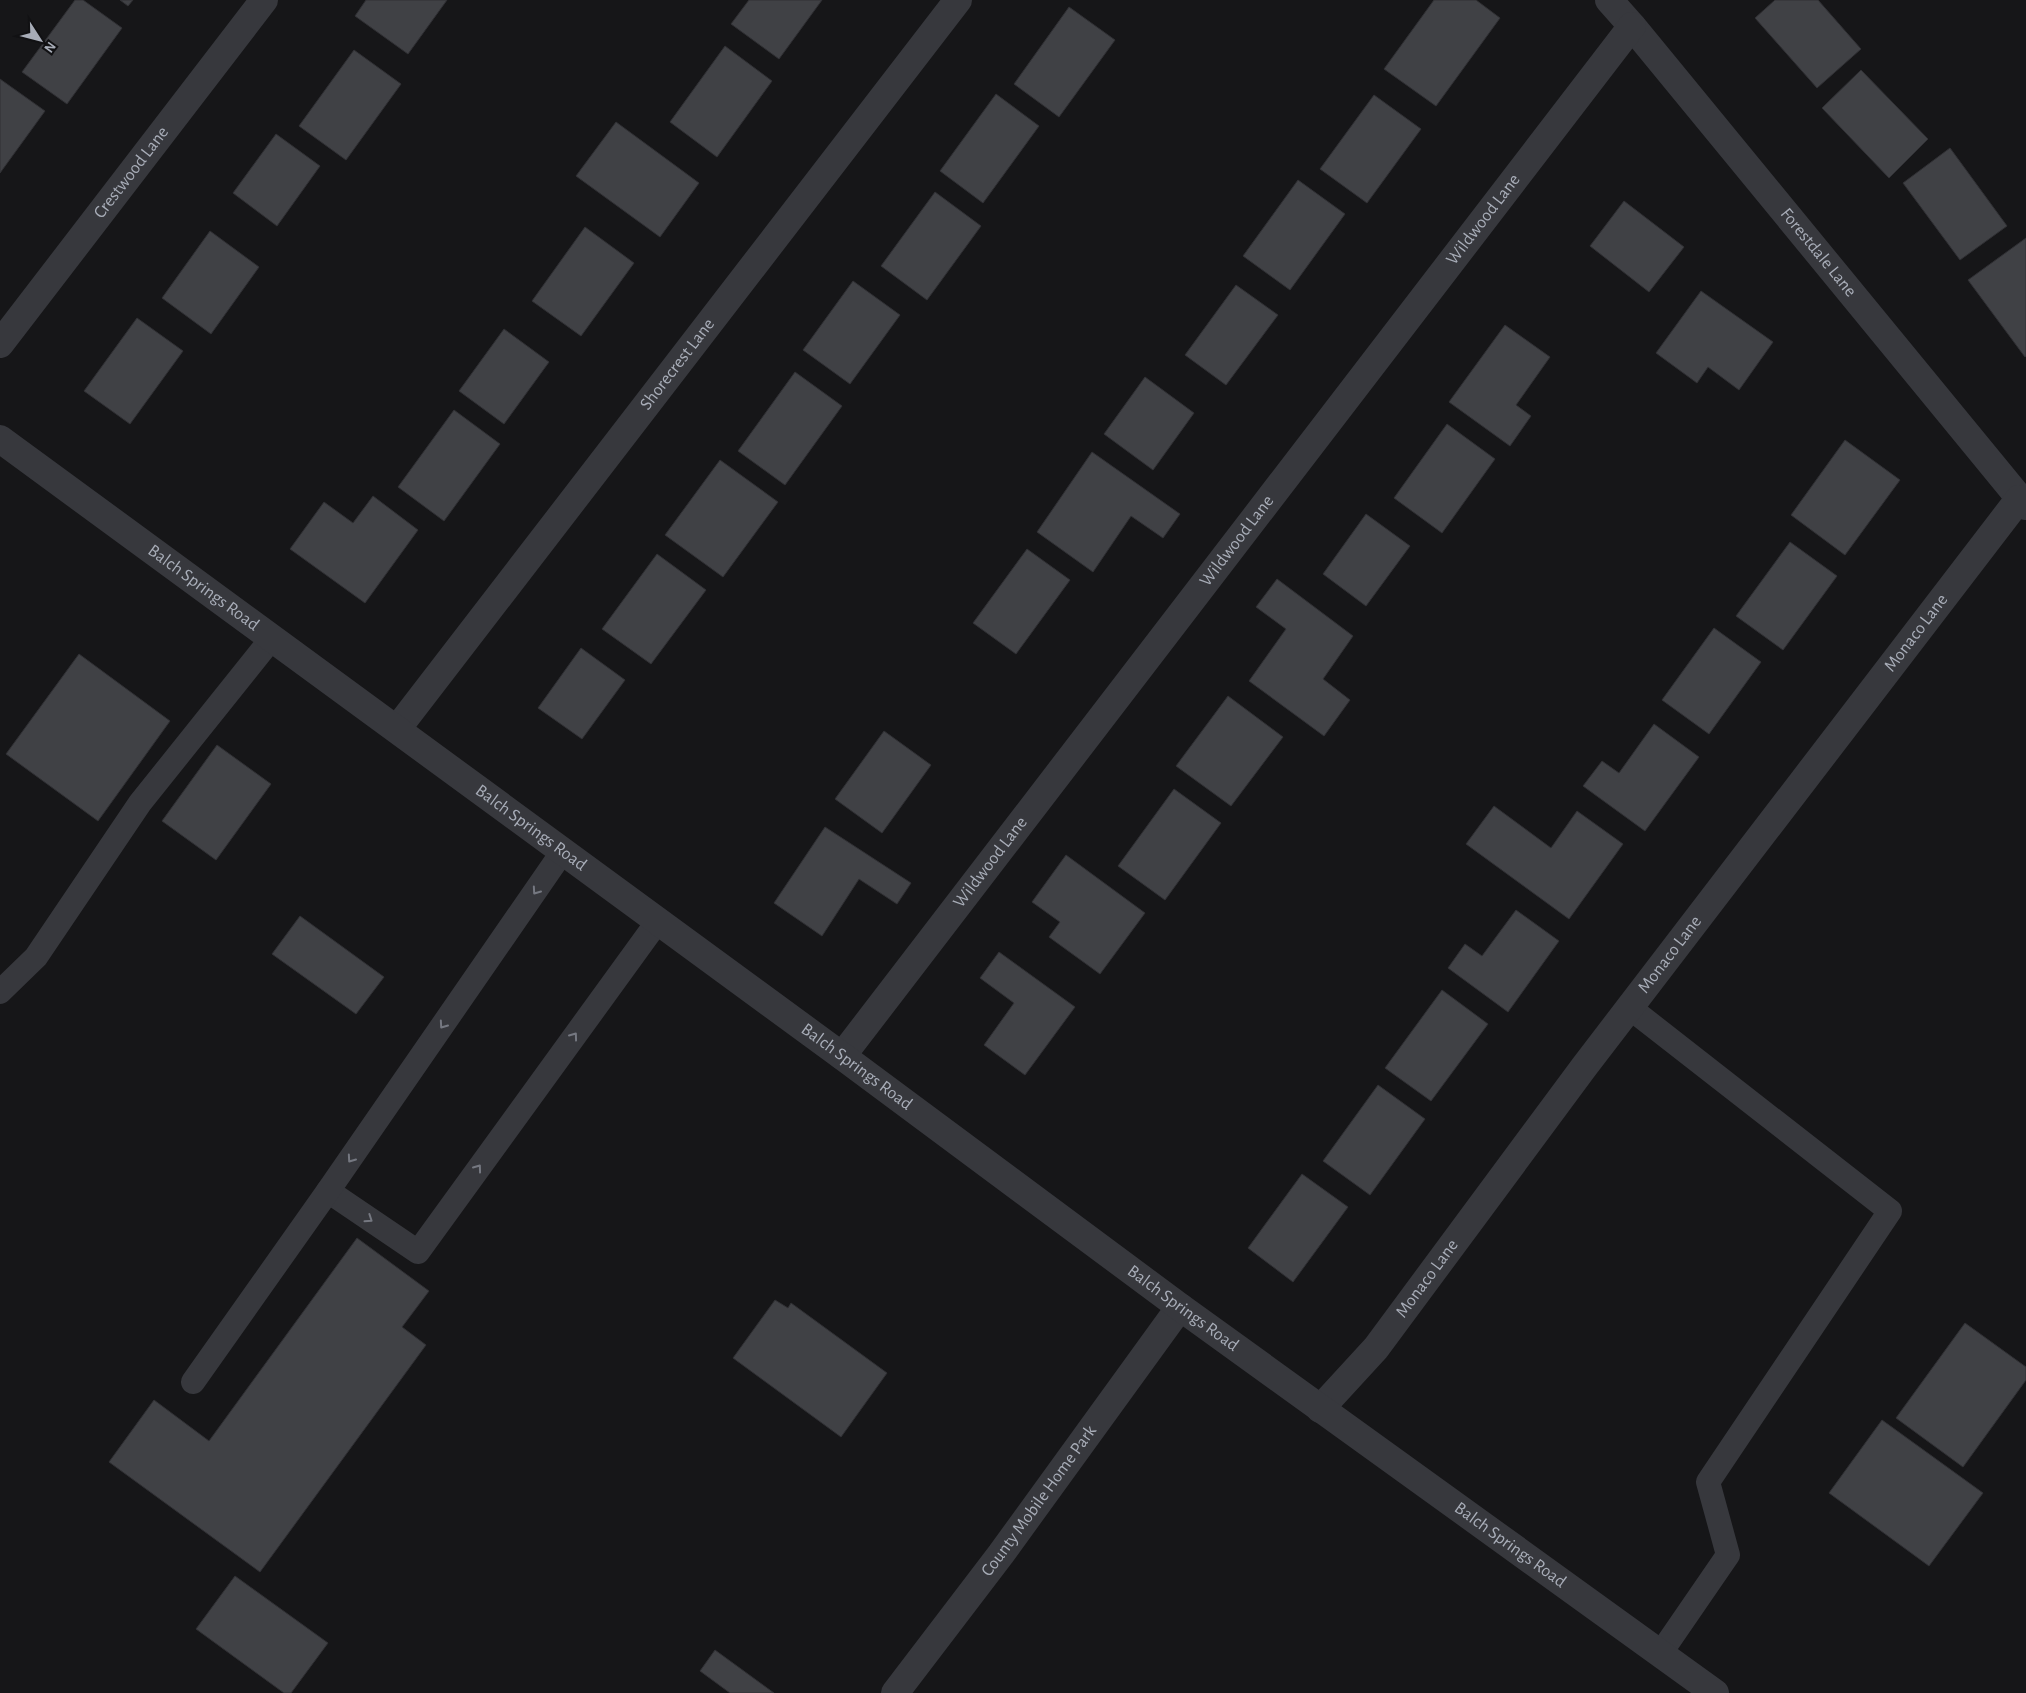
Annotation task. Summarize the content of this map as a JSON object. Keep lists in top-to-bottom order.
{
  "streets": {
    "street": [
      "Crestwood Lane",
      "Wildwood Lane",
      "Forestdale Lane",
      "Shorecrest Lane",
      "Balch Springs Road",
      "Monaco Lane",
      "County Mobile Home Park"
    ]
  },
  "crossings": [
    ["Wildwood Lane", "Forestdale Lane"],
    ["Wildwood Lane", "Balch Springs Road"],
    ["Forestdale Lane", "Monaco Lane"],
    ["Shorecrest Lane", "Balch Springs Road"],
    ["Balch Springs Road", "Monaco Lane"],
    ["Balch Springs Road", "County Mobile Home Park"]
  ],
  "north": "bottom right"
}
